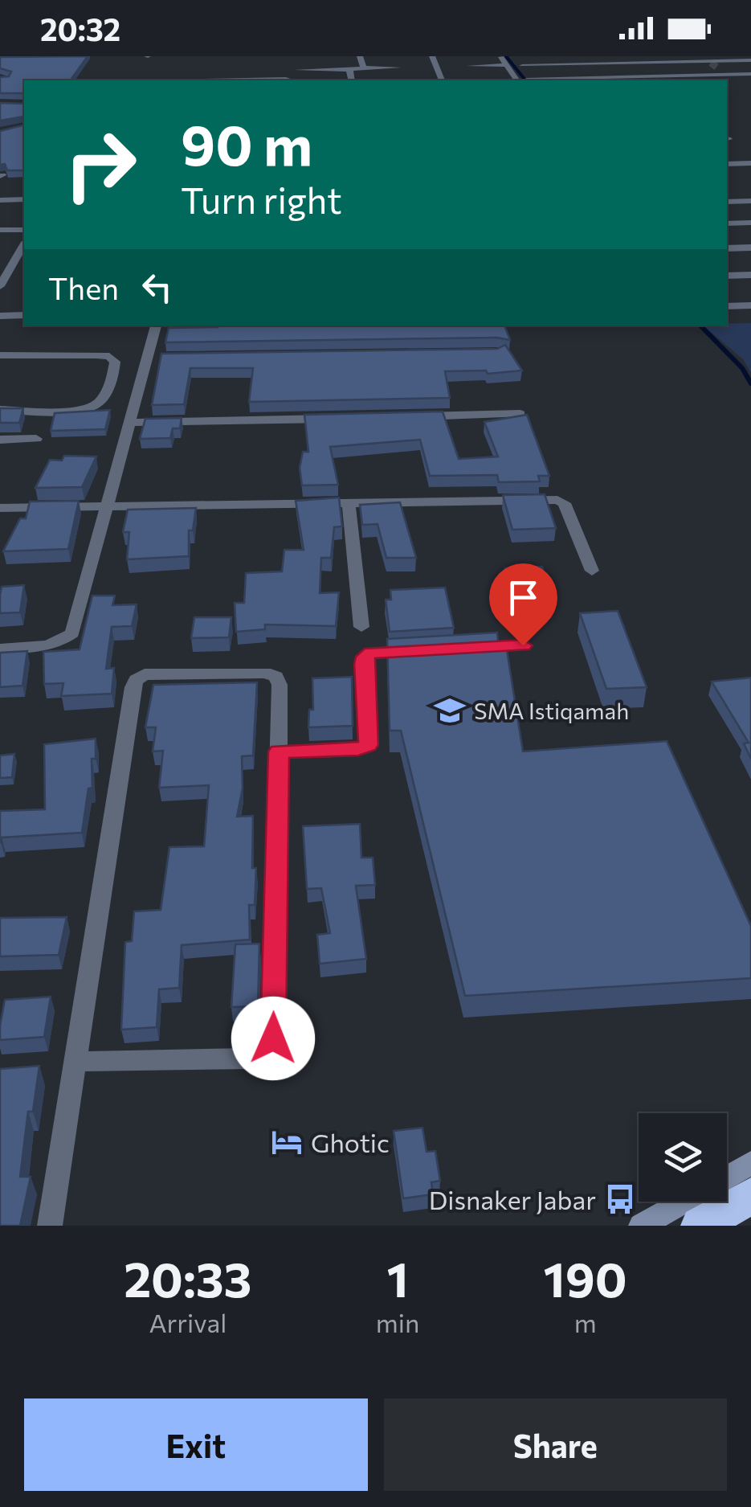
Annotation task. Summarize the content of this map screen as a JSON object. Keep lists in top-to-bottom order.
{
  "places": {
    "school or university": ["SMA Istiqamah"],
    "hotel": ["Ghotic"],
    "bus stop": ["Disnaker Jabar"]
  },
  "page": {
    "status": "20:32",
    "turn": ["90 m", "Turn right"],
    "then": "Then",
    "eta": [
      "20:33",
      "Arrival",
      "1",
      "min",
      "190",
      "m"
    ],
    "buttons": ["Exit", "Share"]
  }
}
